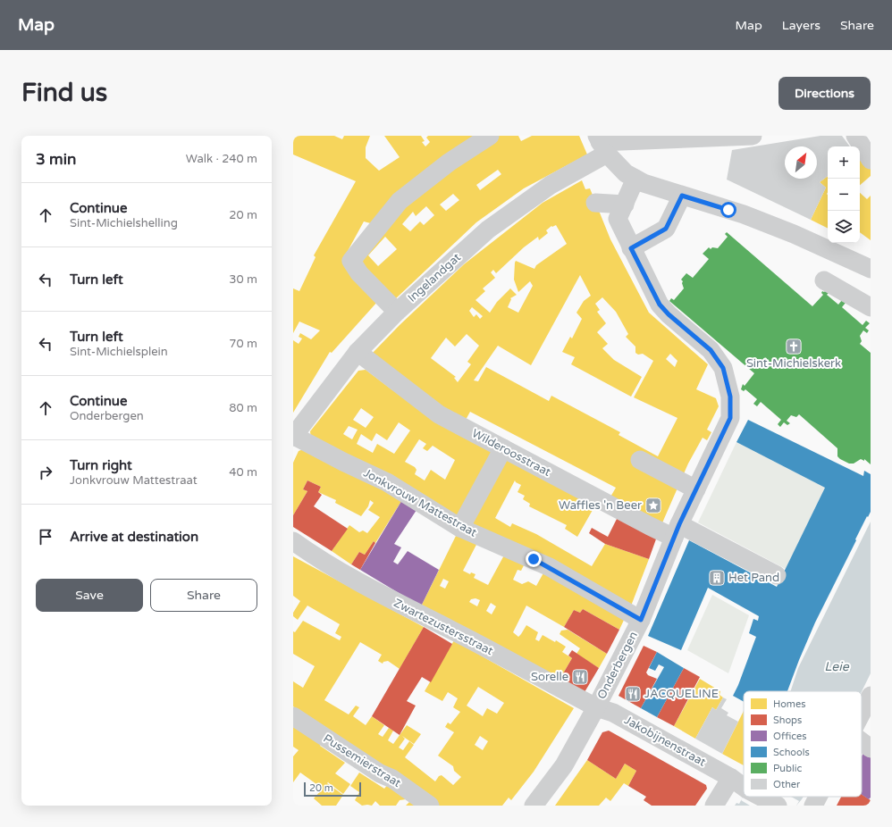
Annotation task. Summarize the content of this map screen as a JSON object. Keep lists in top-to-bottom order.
{
  "streets": {
    "street": [
      "Ingelandgat",
      "Wilderoosstraat",
      "Jonkvrouw Mattestraat",
      "Zwartezustersstraat",
      "Onderbergen",
      "Jakobijnenstraat",
      "Pussemierstraat"
    ]
  },
  "crossings": [
    ["Ingelandgat", "Wilderoosstraat"],
    ["Ingelandgat", "Jonkvrouw Mattestraat"],
    ["Wilderoosstraat", "Onderbergen"],
    ["Jonkvrouw Mattestraat", "Onderbergen"],
    ["Zwartezustersstraat", "Onderbergen"],
    ["Zwartezustersstraat", "Jakobijnenstraat"],
    ["Onderbergen", "Jakobijnenstraat"]
  ],
  "water": ["Leie"],
  "places": {
    "church": ["Sint-Michielskerk"],
    "place": ["Waffles 'n Beer"],
    "building": ["Het Pand"],
    "restaurant": ["Sorelle", "JACQUELINE"]
  },
  "legend": [
    "Homes",
    "Shops",
    "Offices",
    "Schools",
    "Public",
    "Other"
  ],
  "scale_bar": "20 m",
  "north": "top right",
  "page": {
    "header": "Map",
    "nav": ["Map", "Layers", "Share"],
    "buttons": [
      "Directions",
      ["Save", "Share"]
    ],
    "title": "Find us",
    "heading": ["3 min", "Walk · 240 m"],
    "map_buttons": ["+", "−"],
    "list": [
      ["Continue", "Sint-Michielshelling", "20 m"],
      ["Turn left", "30 m"],
      ["Turn left", "Sint-Michielsplein", "70 m"],
      ["Continue", "Onderbergen", "80 m"],
      ["Turn right", "Jonkvrouw Mattestraat", "40 m"],
      "Arrive at destination"
    ],
    "scale": "20 m"
  }
}
